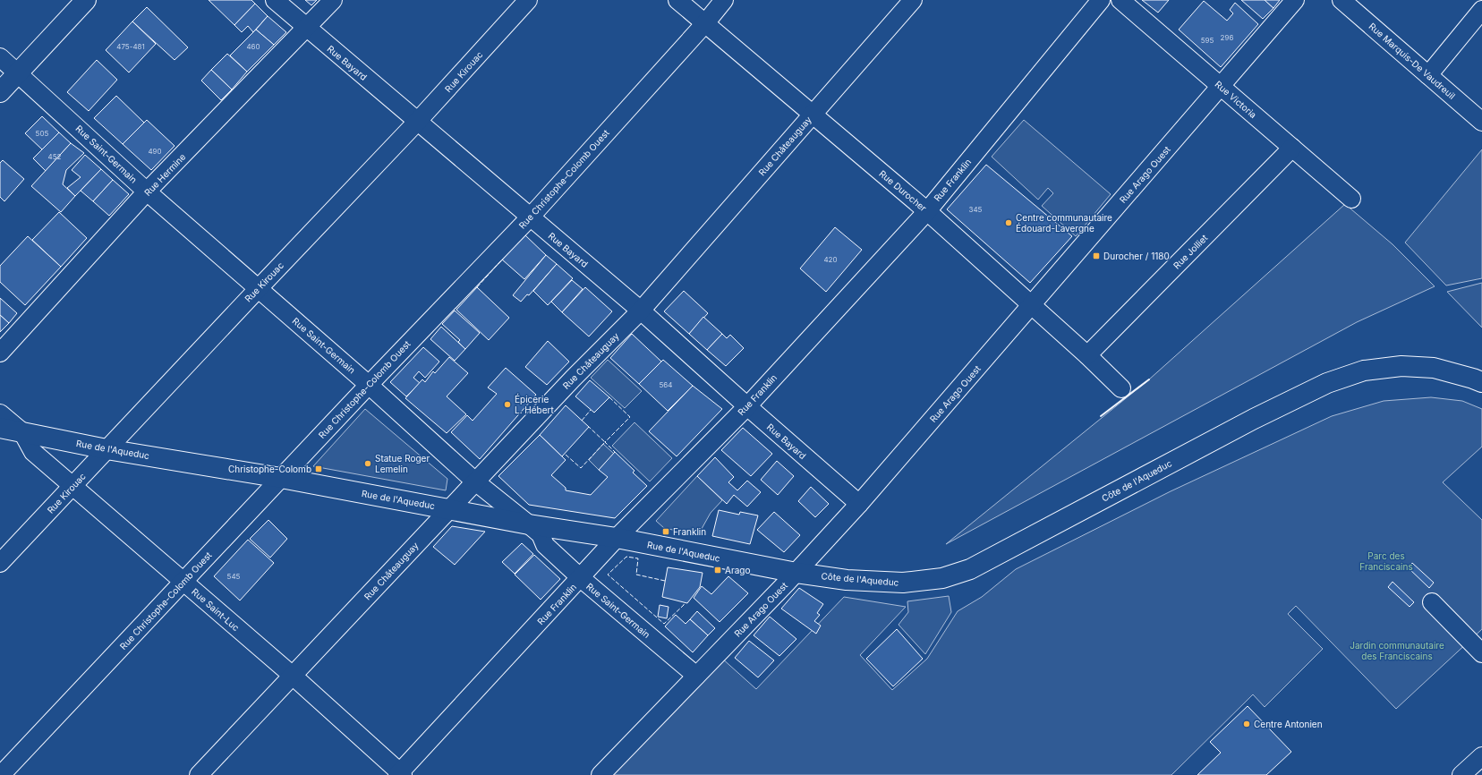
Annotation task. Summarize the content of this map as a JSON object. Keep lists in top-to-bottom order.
{
  "streets": {
    "street": [
      "Rue Marquis-De Vaudreuil",
      "Rue Bayard",
      "Rue Kirouac",
      "Rue Victoria",
      "Rue Châteauguay",
      "Rue Saint-Germain",
      "Rue Hermine",
      "Rue Arago Ouest",
      "Rue Christophe-Colomb Ouest",
      "Rue Franklin",
      "Rue Durocher",
      "Rue Jolliet",
      "Rue de l'Aqueduc",
      "Côte de l'Aqueduc",
      "Rue Saint-Luc"
    ]
  },
  "crossings": [
    ["Rue Bayard", "Rue Kirouac"],
    ["Rue Bayard", "Rue Châteauguay"],
    ["Rue Bayard", "Rue Hermine"],
    ["Rue Bayard", "Rue Arago Ouest"],
    ["Rue Bayard", "Rue Christophe-Colomb Ouest"],
    ["Rue Bayard", "Rue Franklin"],
    ["Rue Kirouac", "Rue Saint-Germain"],
    ["Rue Kirouac", "Rue de l'Aqueduc"],
    ["Rue Kirouac", "Rue Saint-Luc"],
    ["Rue Victoria", "Rue Arago Ouest"],
    ["Rue Victoria", "Rue Jolliet"],
    ["Rue Châteauguay", "Rue Saint-Germain"],
    ["Rue Châteauguay", "Rue Durocher"],
    ["Rue Châteauguay", "Rue de l'Aqueduc"],
    ["Rue Châteauguay", "Rue Saint-Luc"],
    ["Rue Saint-Germain", "Rue Hermine"],
    ["Rue Saint-Germain", "Rue Arago Ouest"],
    ["Rue Saint-Germain", "Rue Christophe-Colomb Ouest"],
    ["Rue Saint-Germain", "Rue Franklin"],
    ["Rue Saint-Germain", "Rue de l'Aqueduc"],
    ["Rue Arago Ouest", "Rue Durocher"],
    ["Rue Arago Ouest", "Rue de l'Aqueduc"],
    ["Rue Arago Ouest", "Côte de l'Aqueduc"],
    ["Rue Christophe-Colomb Ouest", "Rue Durocher"],
    ["Rue Christophe-Colomb Ouest", "Rue de l'Aqueduc"],
    ["Rue Christophe-Colomb Ouest", "Rue Saint-Luc"],
    ["Rue Franklin", "Rue Durocher"],
    ["Rue Franklin", "Rue de l'Aqueduc"],
    ["Rue Franklin", "Rue Saint-Luc"],
    ["Rue Durocher", "Rue Jolliet"],
    ["Rue de l'Aqueduc", "Côte de l'Aqueduc"],
    ["Rue de l'Aqueduc", "Rue Saint-Luc"]
  ],
  "parks": ["Parc des Franciscains", "Jardin communautaire des Franciscains"],
  "places": {
    "other": [
      "Centre communautaire Édouard-Lavergne",
      "Épicerie L. Hébert",
      "Statue Roger Lemelin",
      "Centre Antonien"
    ],
    "transit": [
      "Durocher / 1180",
      "Christophe-Colomb",
      "Franklin",
      "Arago"
    ]
  },
  "house_numbers": [
    "296",
    "595",
    "475-481",
    "460",
    "505",
    "490",
    "452",
    "345",
    "420",
    "564",
    "545"
  ]
}
